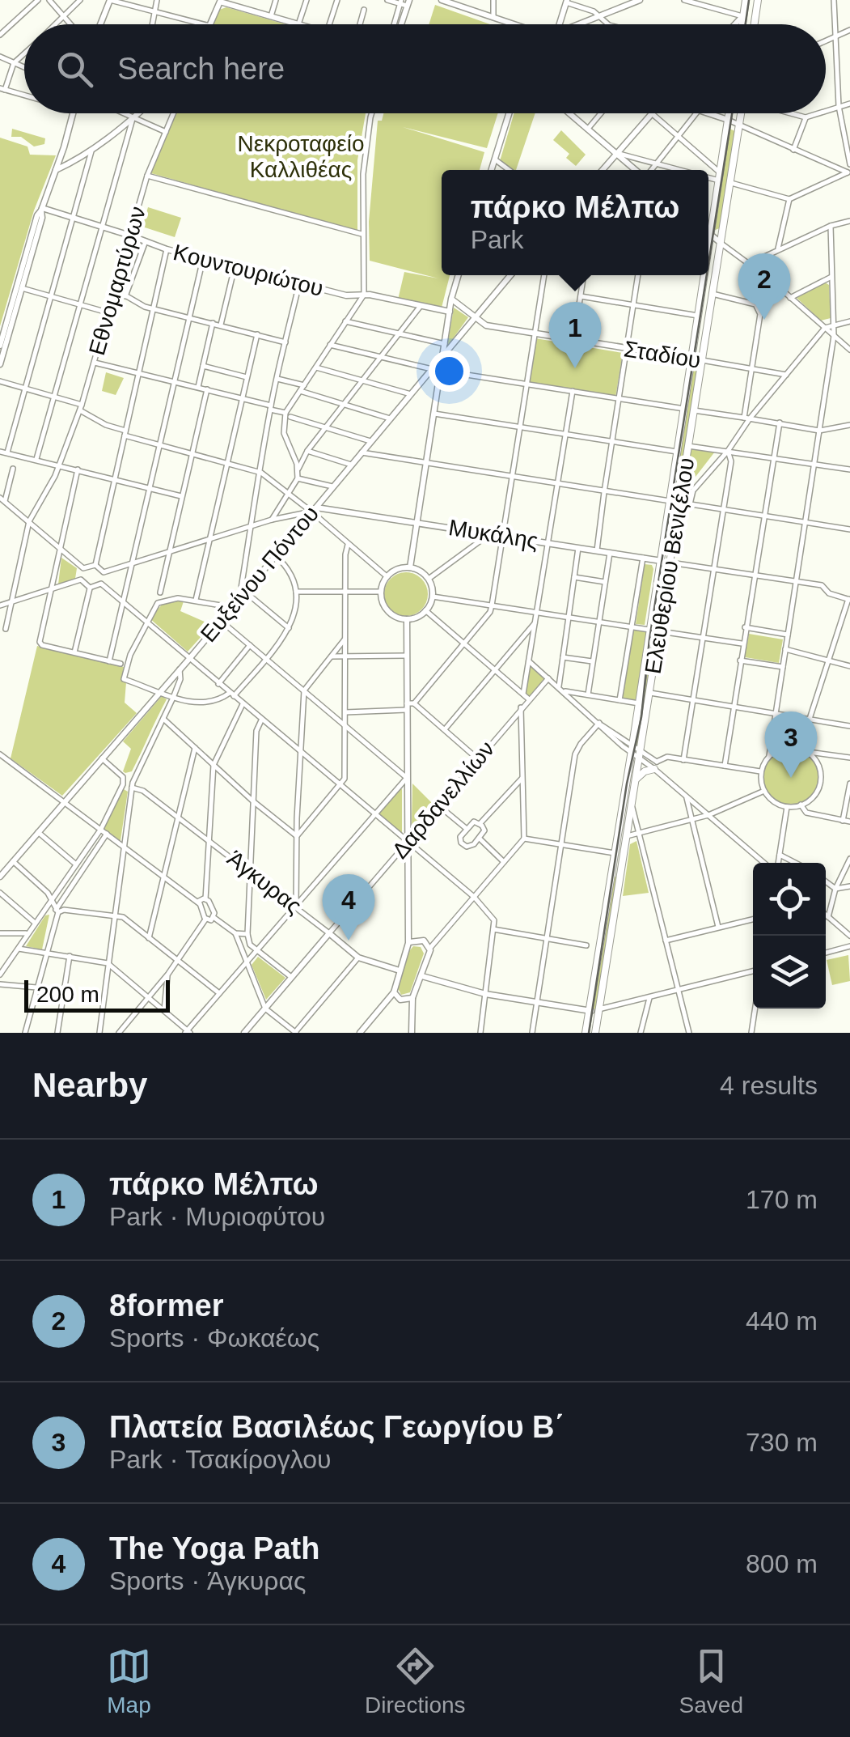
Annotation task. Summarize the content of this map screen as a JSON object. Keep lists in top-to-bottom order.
{
  "streets": {
    "main road": ["Ελευθερίου Βενιζέλου"],
    "street": [
      "Κουντουριώτου",
      "Εθνομαρτύρων",
      "Σταδίου",
      "Μυκάλης",
      "Ευξείνου Πόντου",
      "Δαρδανελλίων",
      "Άγκυρας"
    ]
  },
  "crossings": [
    ["Κουντουριώτου", "Εθνομαρτύρων"],
    ["Σταδίου", "Ελευθερίου Βενιζέλου"],
    ["Σταδίου", "Ευξείνου Πόντου"],
    ["Μυκάλης", "Ελευθερίου Βενιζέλου"],
    ["Μυκάλης", "Ευξείνου Πόντου"],
    ["Δαρδανελλίων", "Άγκυρας"]
  ],
  "parks": ["Νεκροταφείο Καλλιθέας"],
  "scale_bar": "200 m",
  "page": {
    "search": "Search here",
    "popup": ["πάρκο Μέλπω", "Park"],
    "pins": [
      "2",
      "1",
      "3",
      "4"
    ],
    "scale": "200 m",
    "heading": ["Nearby", "4 results"],
    "list": [
      {
        "mark": "1",
        "name": "πάρκο Μέλπω",
        "note": "Park · Μυριοφύτου",
        "value": "170 m"
      },
      {
        "mark": "2",
        "name": "8former",
        "note": "Sports · Φωκαέως",
        "value": "440 m"
      },
      {
        "mark": "3",
        "name": "Πλατεία Βασιλέως Γεωργίου Β΄",
        "note": "Park · Τσακίρογλου",
        "value": "730 m"
      },
      {
        "mark": "4",
        "name": "The Yoga Path",
        "note": "Sports · Άγκυρας",
        "value": "800 m"
      }
    ],
    "nav": ["Map", "Directions", "Saved"]
  }
}
